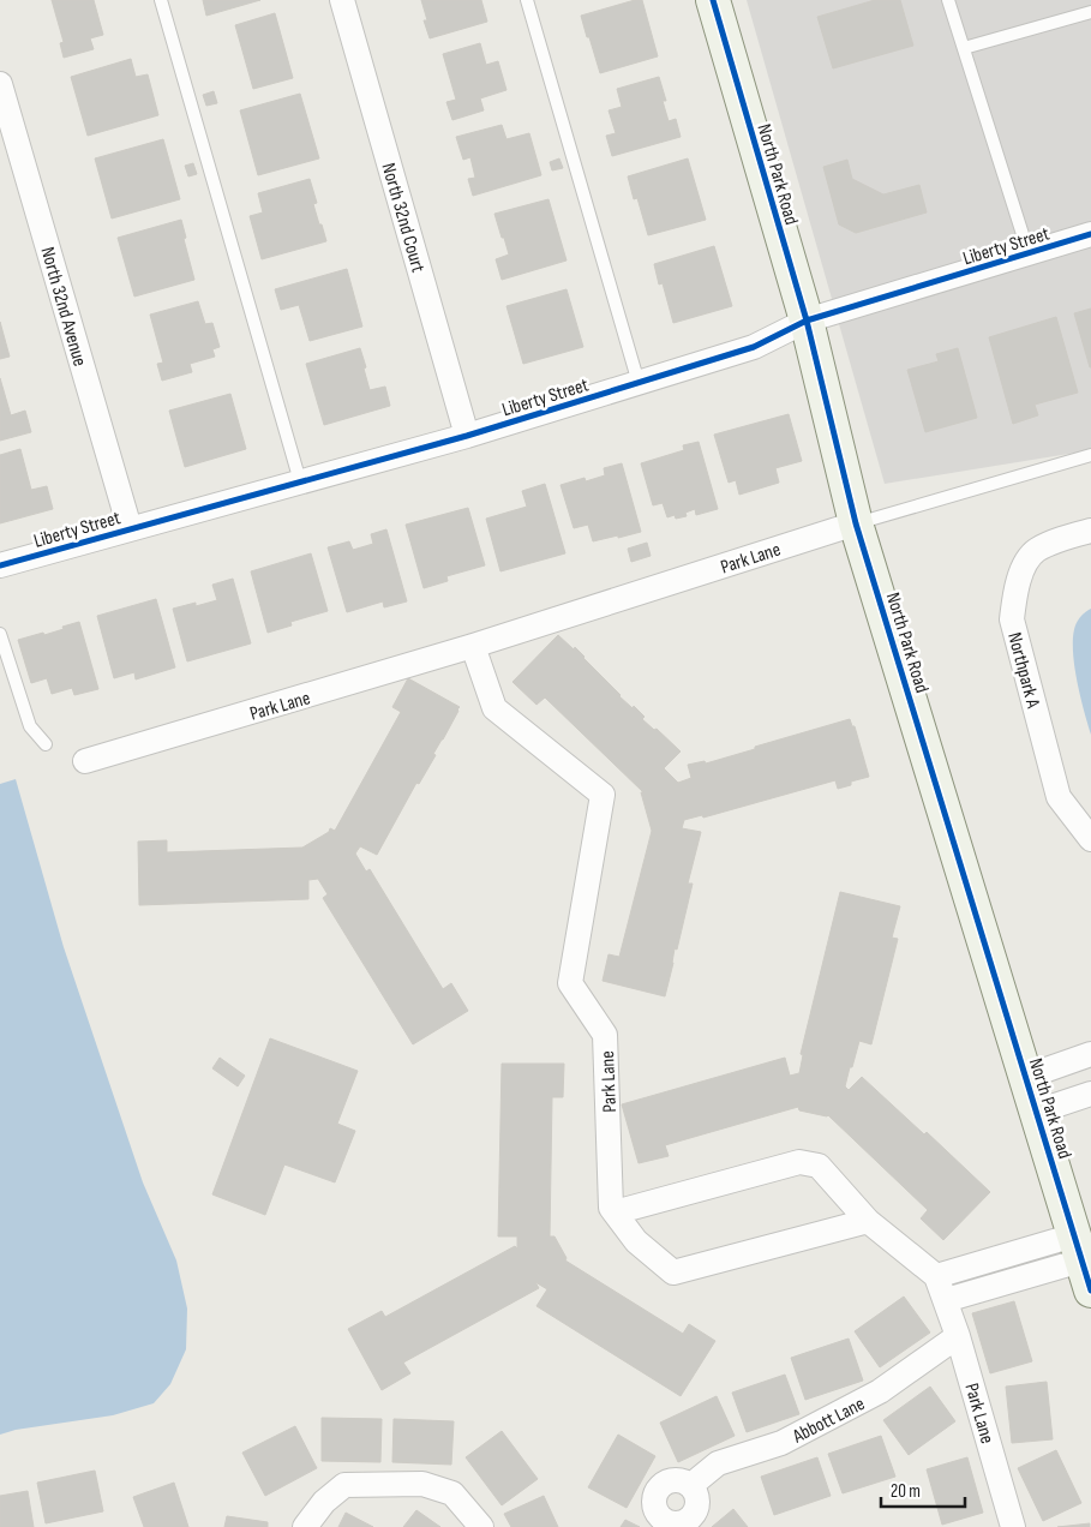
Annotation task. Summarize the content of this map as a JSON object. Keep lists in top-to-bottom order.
{
  "streets": {
    "street": [
      "North Park Road",
      "North 32nd Court",
      "Liberty Street",
      "North 32nd Avenue",
      "Park Lane",
      "Northpark A",
      "Abbott Lane"
    ]
  },
  "crossings": [
    ["North Park Road", "Liberty Street"],
    ["North Park Road", "Park Lane"],
    ["North 32nd Court", "Liberty Street"],
    ["Liberty Street", "North 32nd Avenue"],
    ["Park Lane", "Abbott Lane"]
  ],
  "scale_bar": "20 m"
}
